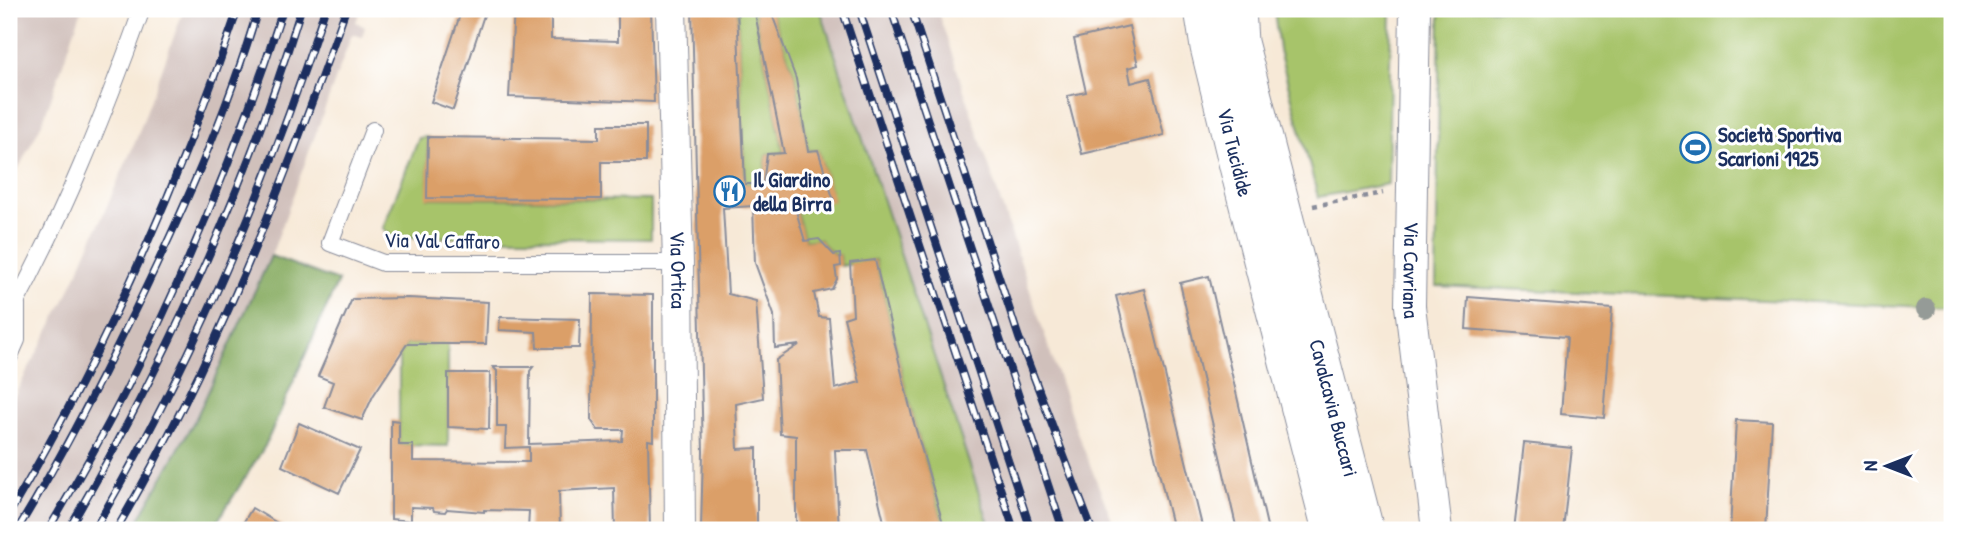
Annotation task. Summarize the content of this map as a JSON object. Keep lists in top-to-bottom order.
{
  "streets": {
    "street": [
      "Via Tucidide",
      "Via Ortica",
      "Via Cavriana",
      "Cavalcavia Buccari"
    ],
    "lane": ["Via Val Caffaro"]
  },
  "crossings": [
    ["Via Tucidide", "Cavalcavia Buccari"],
    ["Via Val Caffaro", "Via Ortica"]
  ],
  "places": {
    "sports": ["Società Sportiva Scarioni 1925"],
    "restaurant": ["Il Giardino della Birra"]
  },
  "north": "left"
}
